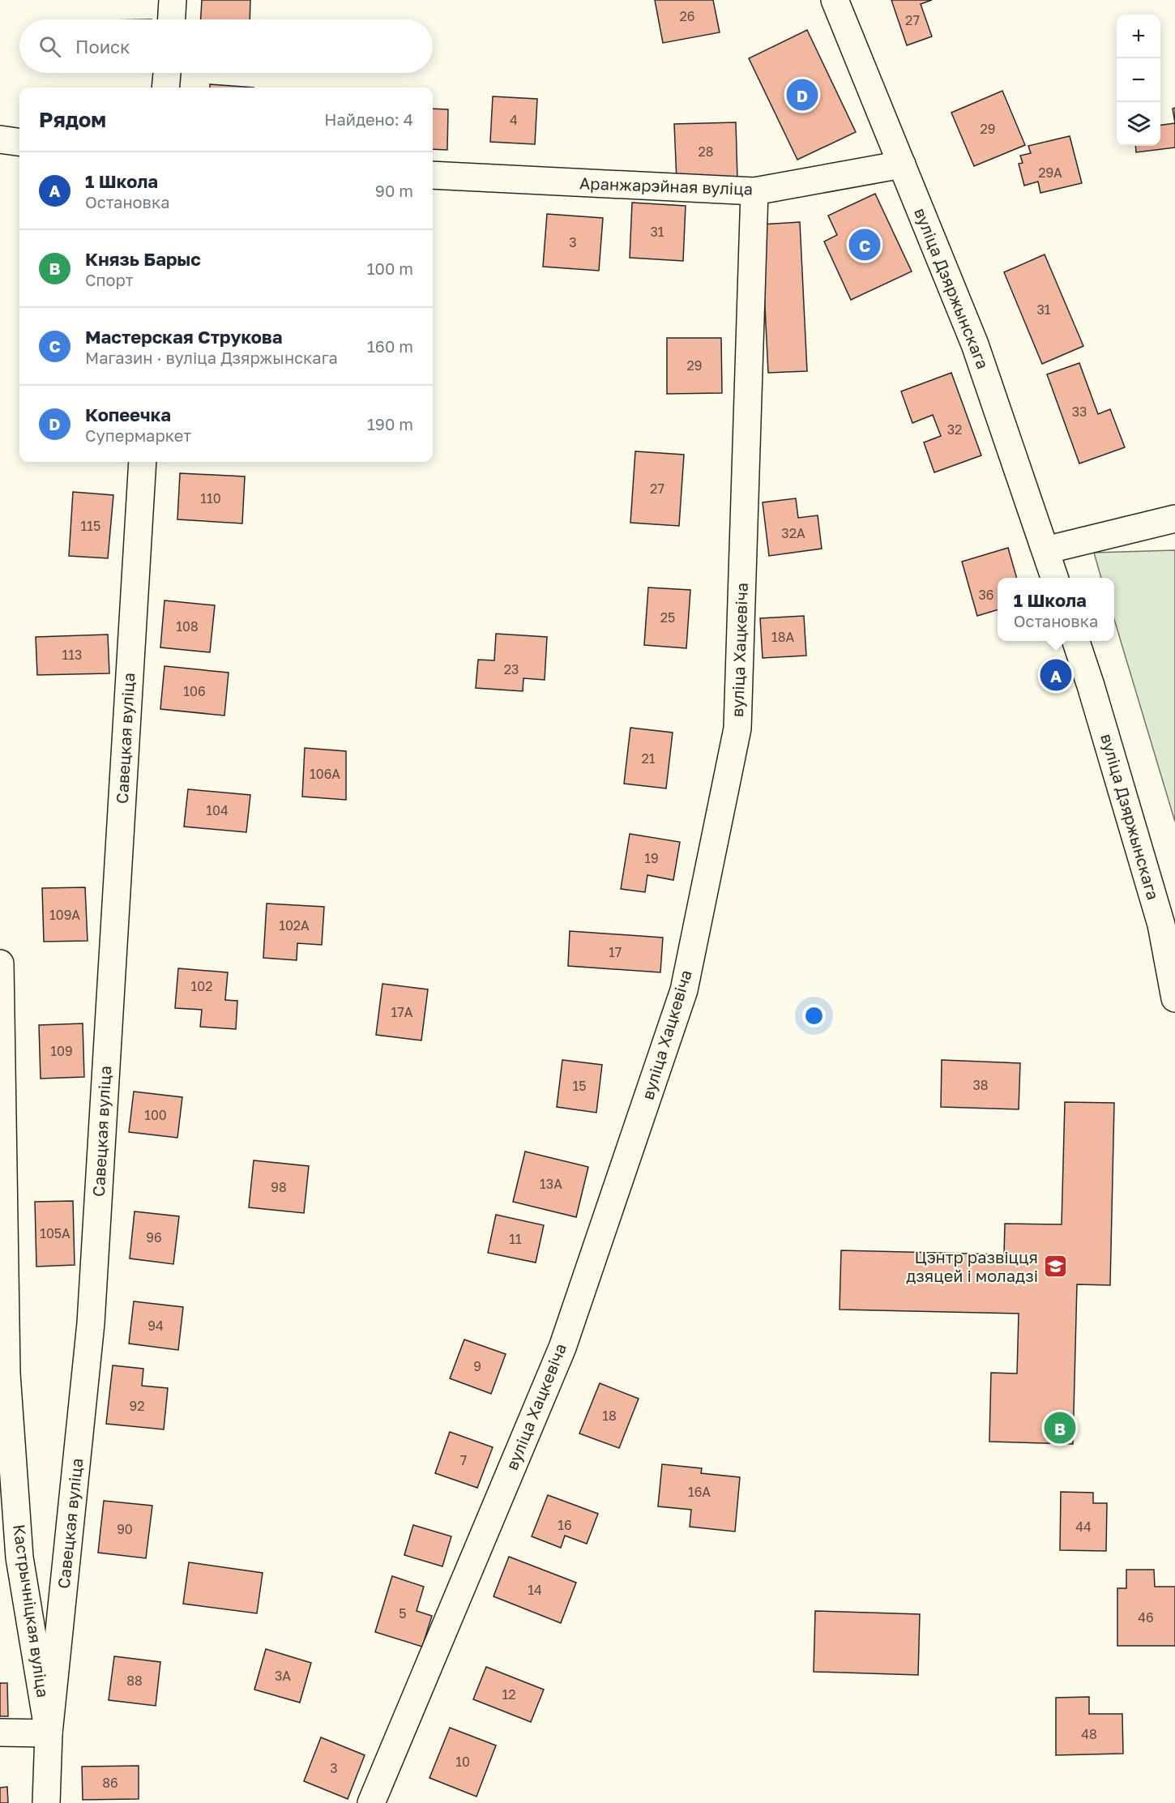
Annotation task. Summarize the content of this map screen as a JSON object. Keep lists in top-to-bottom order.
{
  "streets": {
    "street": [
      "Аранжарэйная вуліца",
      "вуліца Дзяржынскага",
      "вуліца Хацкевіча",
      "Савецкая вуліца",
      "Кастрычніцкая вуліца"
    ]
  },
  "crossings": [
    ["Аранжарэйная вуліца", "вуліца Дзяржынскага"],
    ["Аранжарэйная вуліца", "вуліца Хацкевіча"],
    ["Савецкая вуліца", "Кастрычніцкая вуліца"]
  ],
  "places": {
    "school or university": ["Цэнтр развіцця дзяцей і моладзі"]
  },
  "house_numbers": [
    "26",
    "27",
    "4",
    "29",
    "28",
    "29А",
    "31",
    "3",
    "31",
    "29",
    "33",
    "32",
    "27",
    "110",
    "115",
    "32А",
    "36",
    "25",
    "108",
    "18А",
    "113",
    "23",
    "106",
    "21",
    "106А",
    "104",
    "19",
    "109А",
    "102А",
    "17",
    "102",
    "17А",
    "109",
    "38",
    "15",
    "100",
    "13А",
    "98",
    "105А",
    "96",
    "11",
    "94",
    "9",
    "92",
    "18",
    "7",
    "16А",
    "16",
    "44",
    "90",
    "14",
    "5",
    "46",
    "3А",
    "88",
    "12",
    "48",
    "10",
    "3",
    "86"
  ],
  "page": {
    "map_buttons": ["+", "−"],
    "search": "Поиск",
    "pins": [
      "D",
      "C",
      "A",
      "B"
    ],
    "heading": ["Рядом", "Найдено: 4"],
    "list": [
      {
        "mark": "A",
        "name": "1 Школа",
        "note": "Остановка",
        "value": "90 m"
      },
      {
        "mark": "B",
        "name": "Князь Барыс",
        "note": "Спорт",
        "value": "100 m"
      },
      {
        "mark": "C",
        "name": "Мастерская Струкова",
        "note": "Магазин · вуліца Дзяржынскага",
        "value": "160 m"
      },
      {
        "mark": "D",
        "name": "Копеечка",
        "note": "Супермаркет",
        "value": "190 m"
      }
    ],
    "popup": ["1 Школа", "Остановка"]
  }
}
